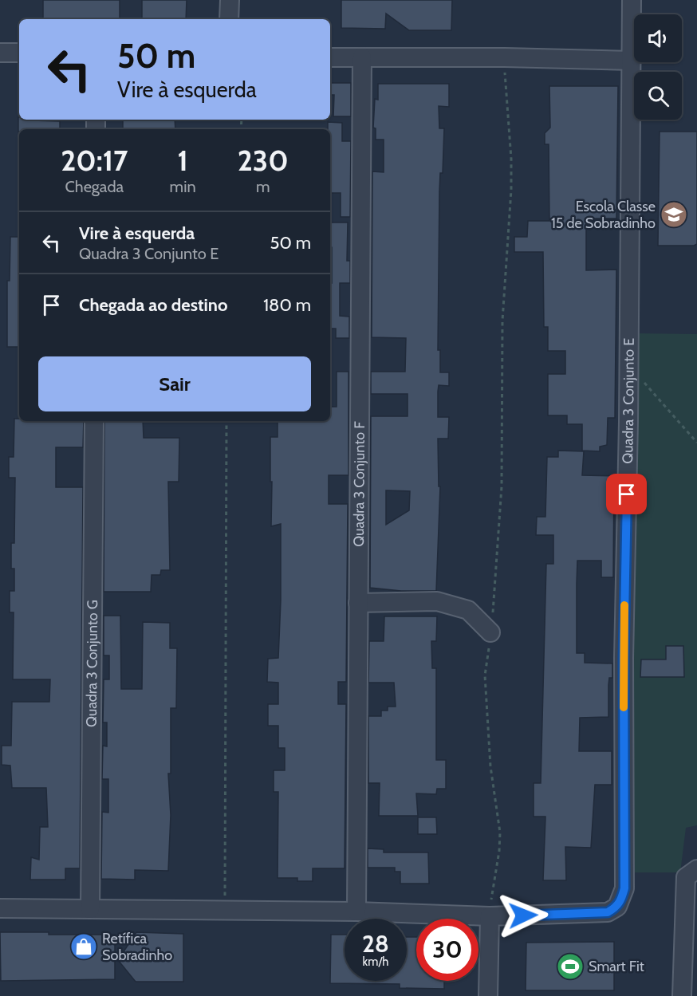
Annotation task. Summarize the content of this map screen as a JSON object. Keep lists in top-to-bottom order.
{
  "streets": {
    "street": ["Quadra 3 Conjunto E", "Quadra 3 Conjunto F", "Quadra 3 Conjunto G"]
  },
  "crossings": [
    ["Quadra 3 Conjunto E", "Quadra 3 Conjunto F"],
    ["Quadra 3 Conjunto E", "Quadra 3 Conjunto G"]
  ],
  "places": {
    "school or university": ["Escola Classe 15 de Sobradinho"],
    "shop": ["Retífica Sobradinho"],
    "sports": ["Smart Fit"]
  },
  "page": {
    "turn": ["50 m", "Vire à esquerda"],
    "eta": [
      "20:17",
      "Chegada",
      "1",
      "min",
      "230",
      "m"
    ],
    "list": [
      {
        "name": "Vire à esquerda",
        "note": "Quadra 3 Conjunto E",
        "value": "50 m"
      },
      {
        "name": "Chegada ao destino",
        "value": "180 m"
      }
    ],
    "buttons": "Sair",
    "speed": "28 km/h",
    "limit": "30"
  }
}
